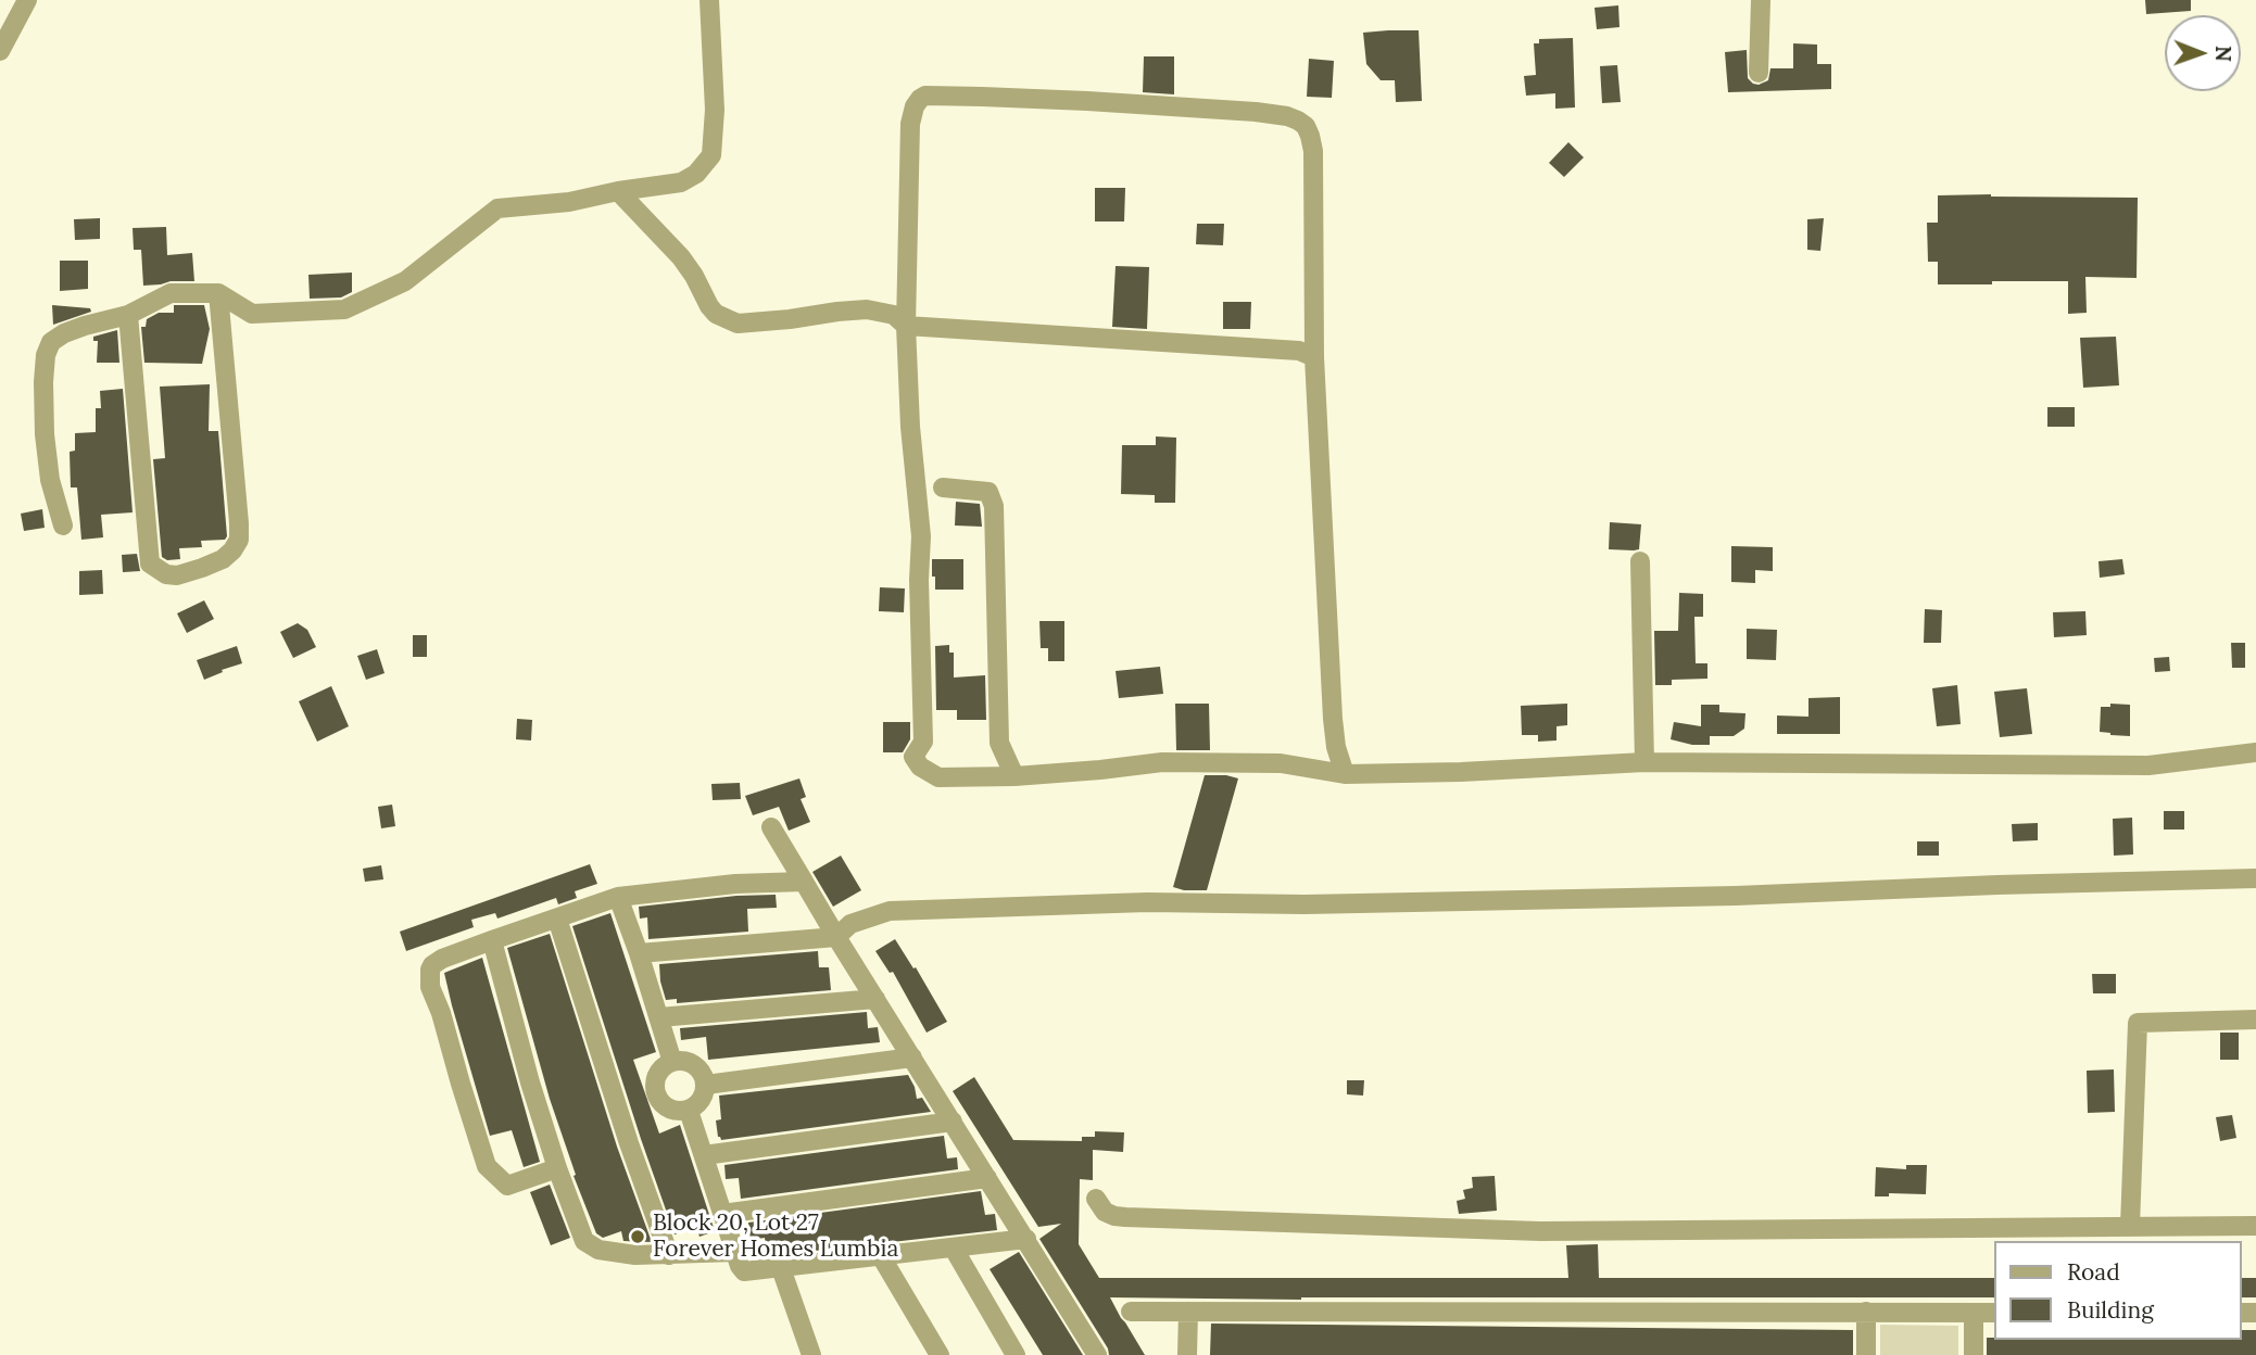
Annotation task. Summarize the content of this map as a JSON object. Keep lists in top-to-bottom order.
{
  "places": ["Block 20, Lot 27 Forever Homes Lumbia"],
  "legend": ["Road", "Building"],
  "north": "right"
}
